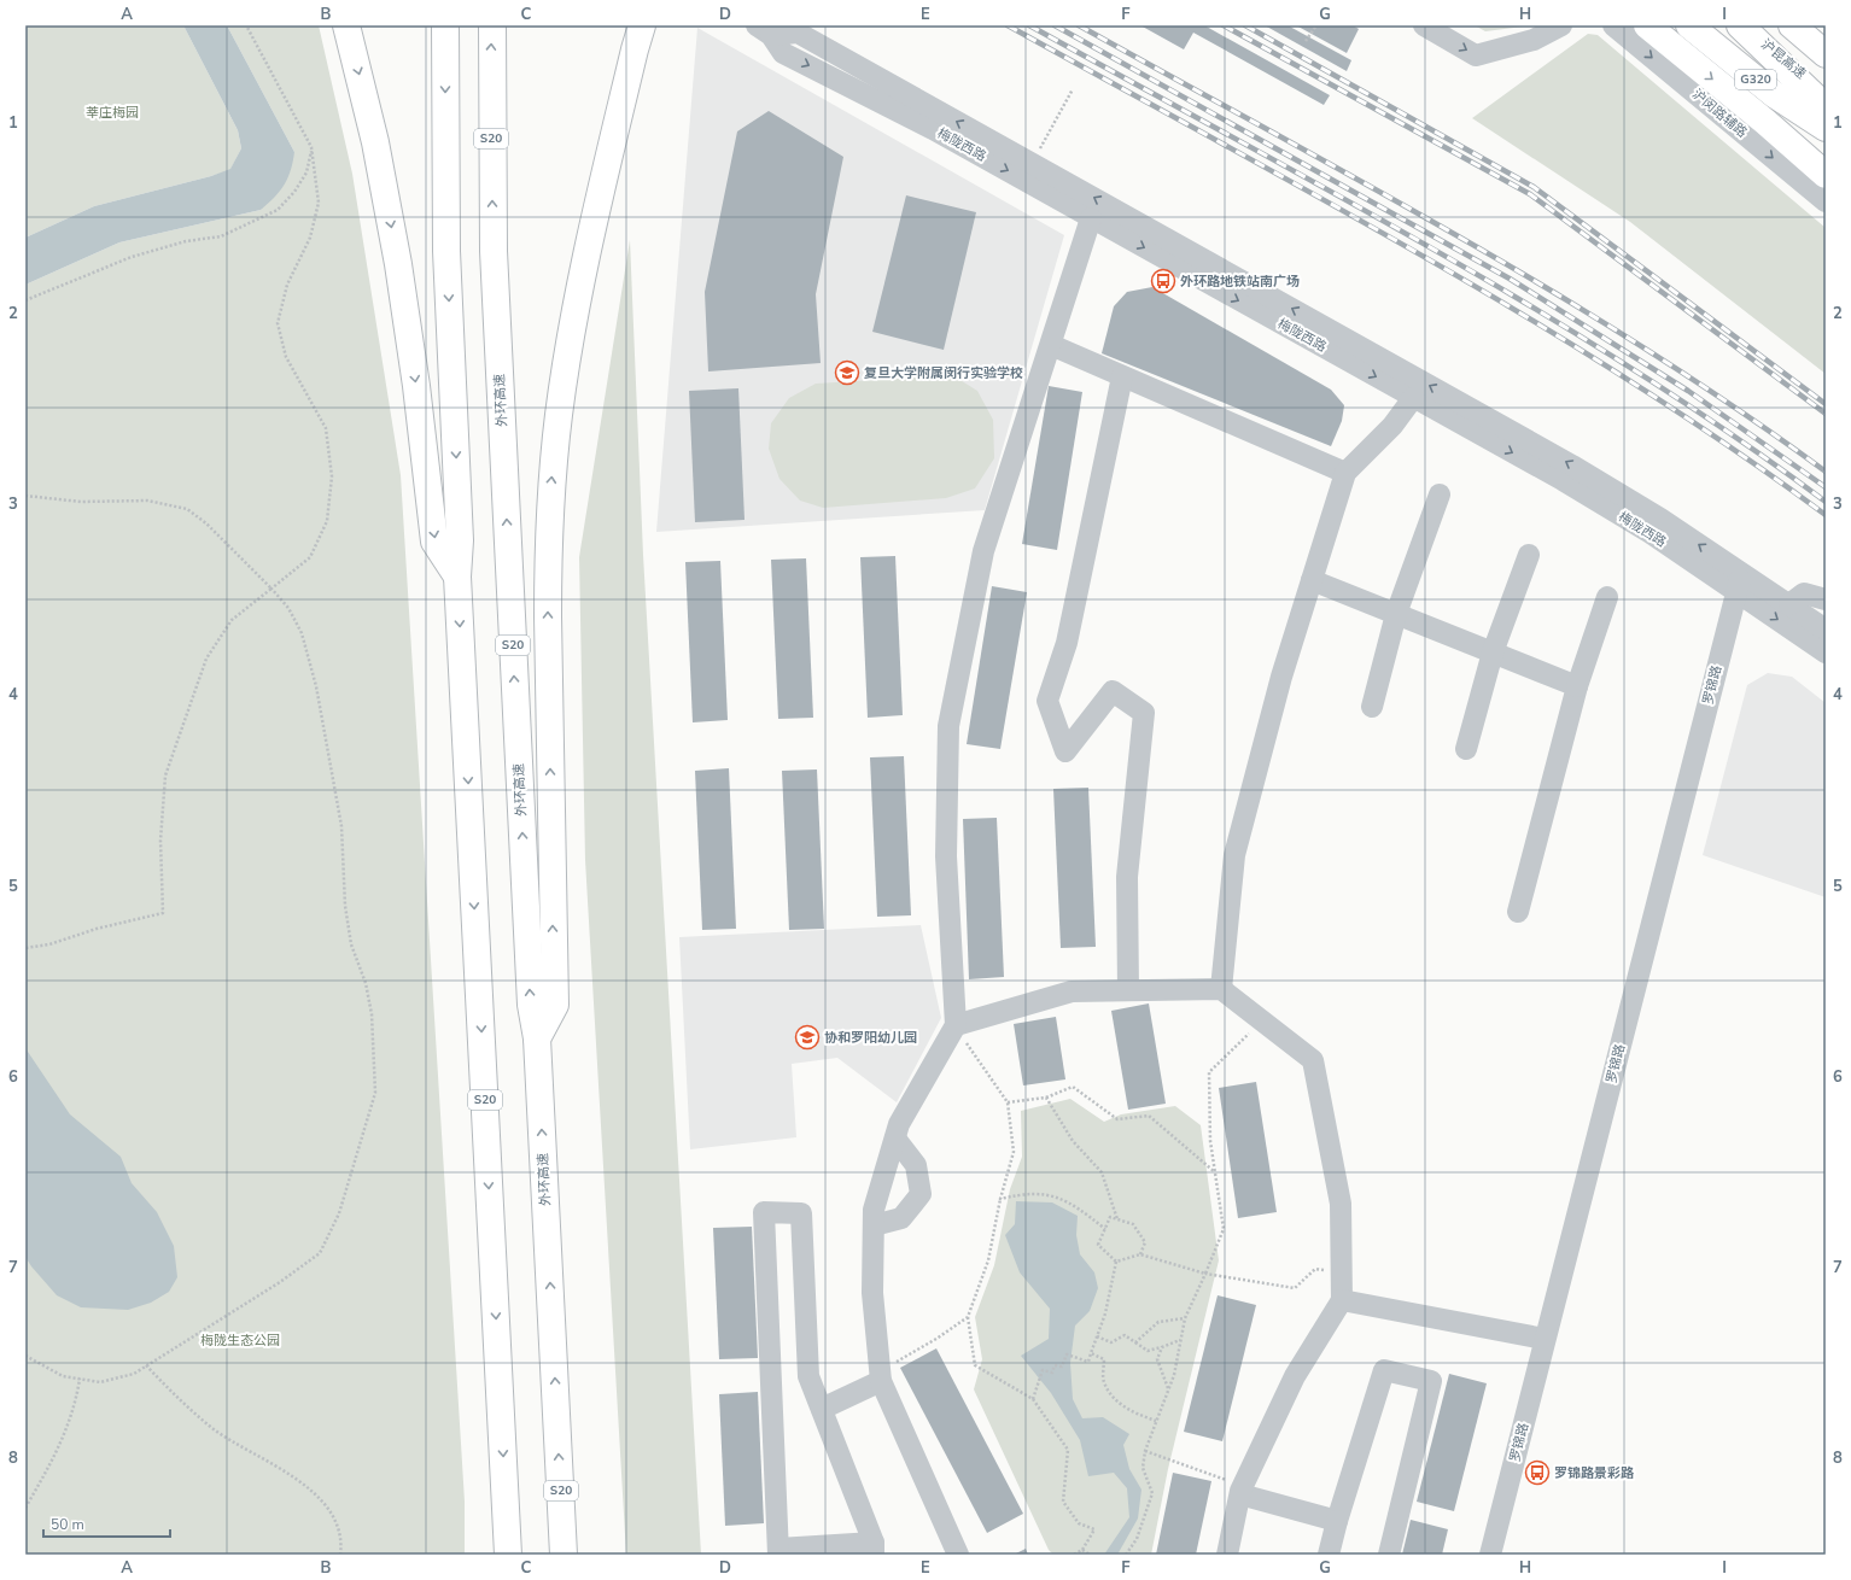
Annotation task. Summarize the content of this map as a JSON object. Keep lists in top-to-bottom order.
{
  "streets": {
    "highway": [
      "沪昆高速",
      "G320",
      "S20",
      "外环高速"
    ],
    "street": ["沪闵路辅路", "梅陇西路", "罗锦路"]
  },
  "crossings": [
    ["梅陇西路", "罗锦路"]
  ],
  "one_way": ["沪闵路辅路"],
  "parks": ["莘庄梅园", "梅陇生态公园"],
  "places": {
    "bus stop": ["外环路地铁站南广场", "罗锦路景彩路"],
    "school or university": ["复旦大学附属闵行实验学校", "协和罗阳幼儿园"]
  },
  "scale_bar": "50 m",
  "grid": {
    "columns": [
      "A",
      "B",
      "C",
      "D",
      "E",
      "F",
      "G",
      "H",
      "I"
    ],
    "rows": [
      "1",
      "2",
      "3",
      "4",
      "5",
      "6",
      "7",
      "8"
    ]
  }
}
